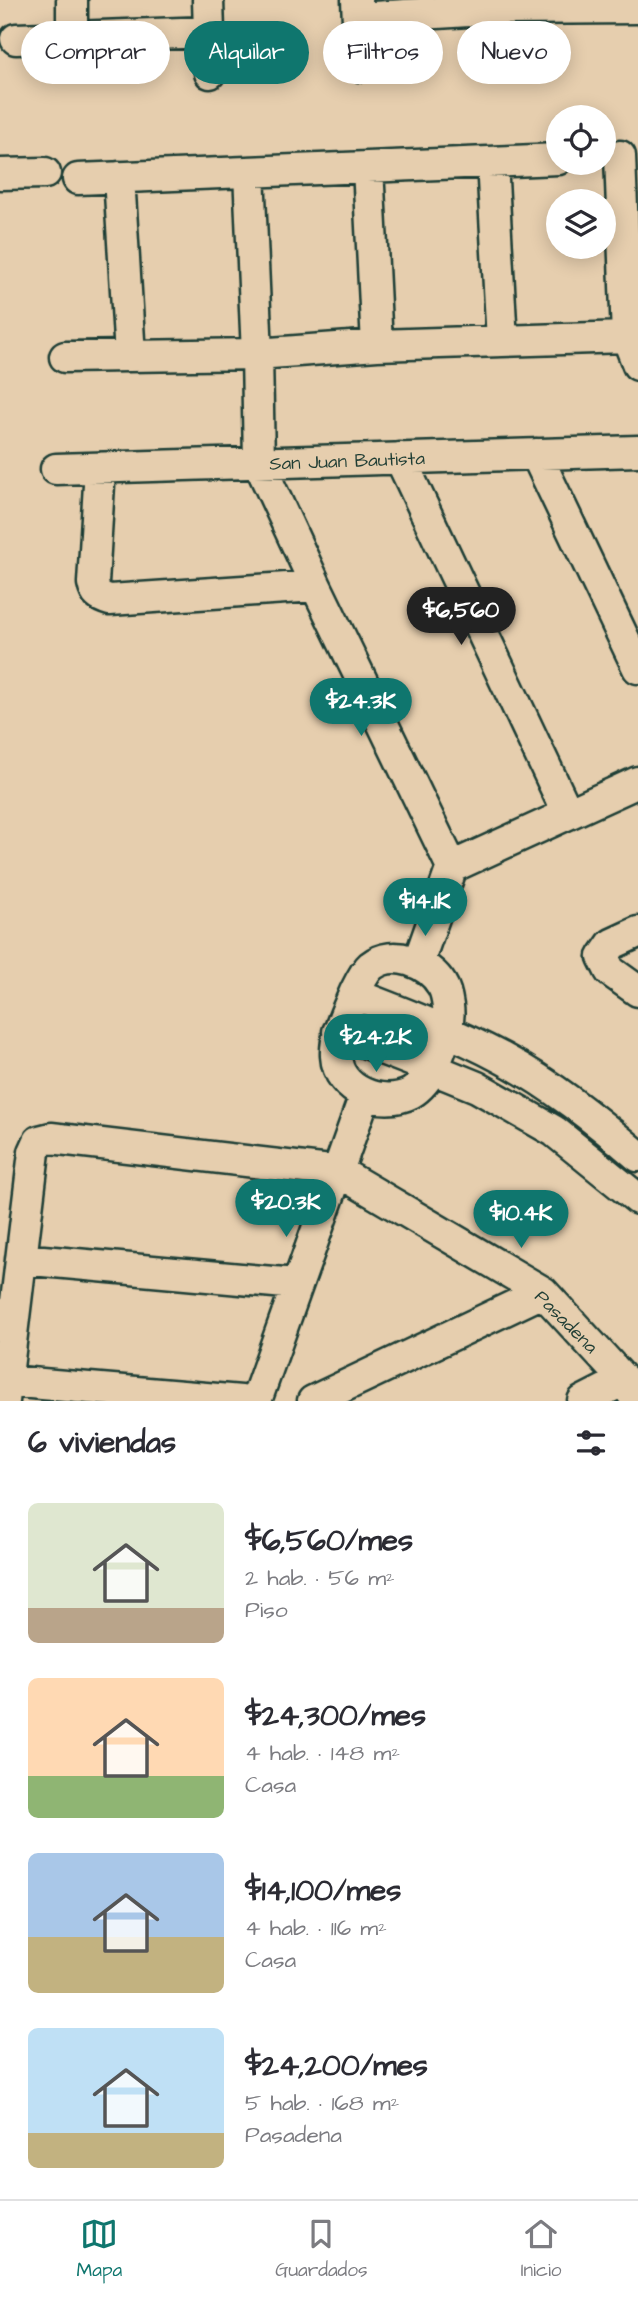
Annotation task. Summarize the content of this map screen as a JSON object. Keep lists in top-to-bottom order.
{
  "streets": {
    "street": ["San Juan Bautista", "Pasadena"]
  },
  "page": {
    "chip": [
      "Comprar",
      "Alquilar",
      "Filtros",
      "Nuevo"
    ],
    "price": [
      "$6,560",
      "$24.3K",
      "$14.1K",
      "$24.2K",
      "$20.3K",
      "$10.4K"
    ],
    "heading": "6 viviendas",
    "list": [
      {
        "name": "$6,560/mes",
        "note": "2 hab. · 56 m² · Piso"
      },
      {
        "name": "$24,300/mes",
        "note": "4 hab. · 148 m² · Casa"
      },
      {
        "name": "$14,100/mes",
        "note": "4 hab. · 116 m² · Casa"
      },
      {
        "name": "$24,200/mes",
        "note": "5 hab. · 168 m² · Pasadena"
      }
    ],
    "tabs": ["Mapa", "Guardados", "Inicio"]
  }
}
